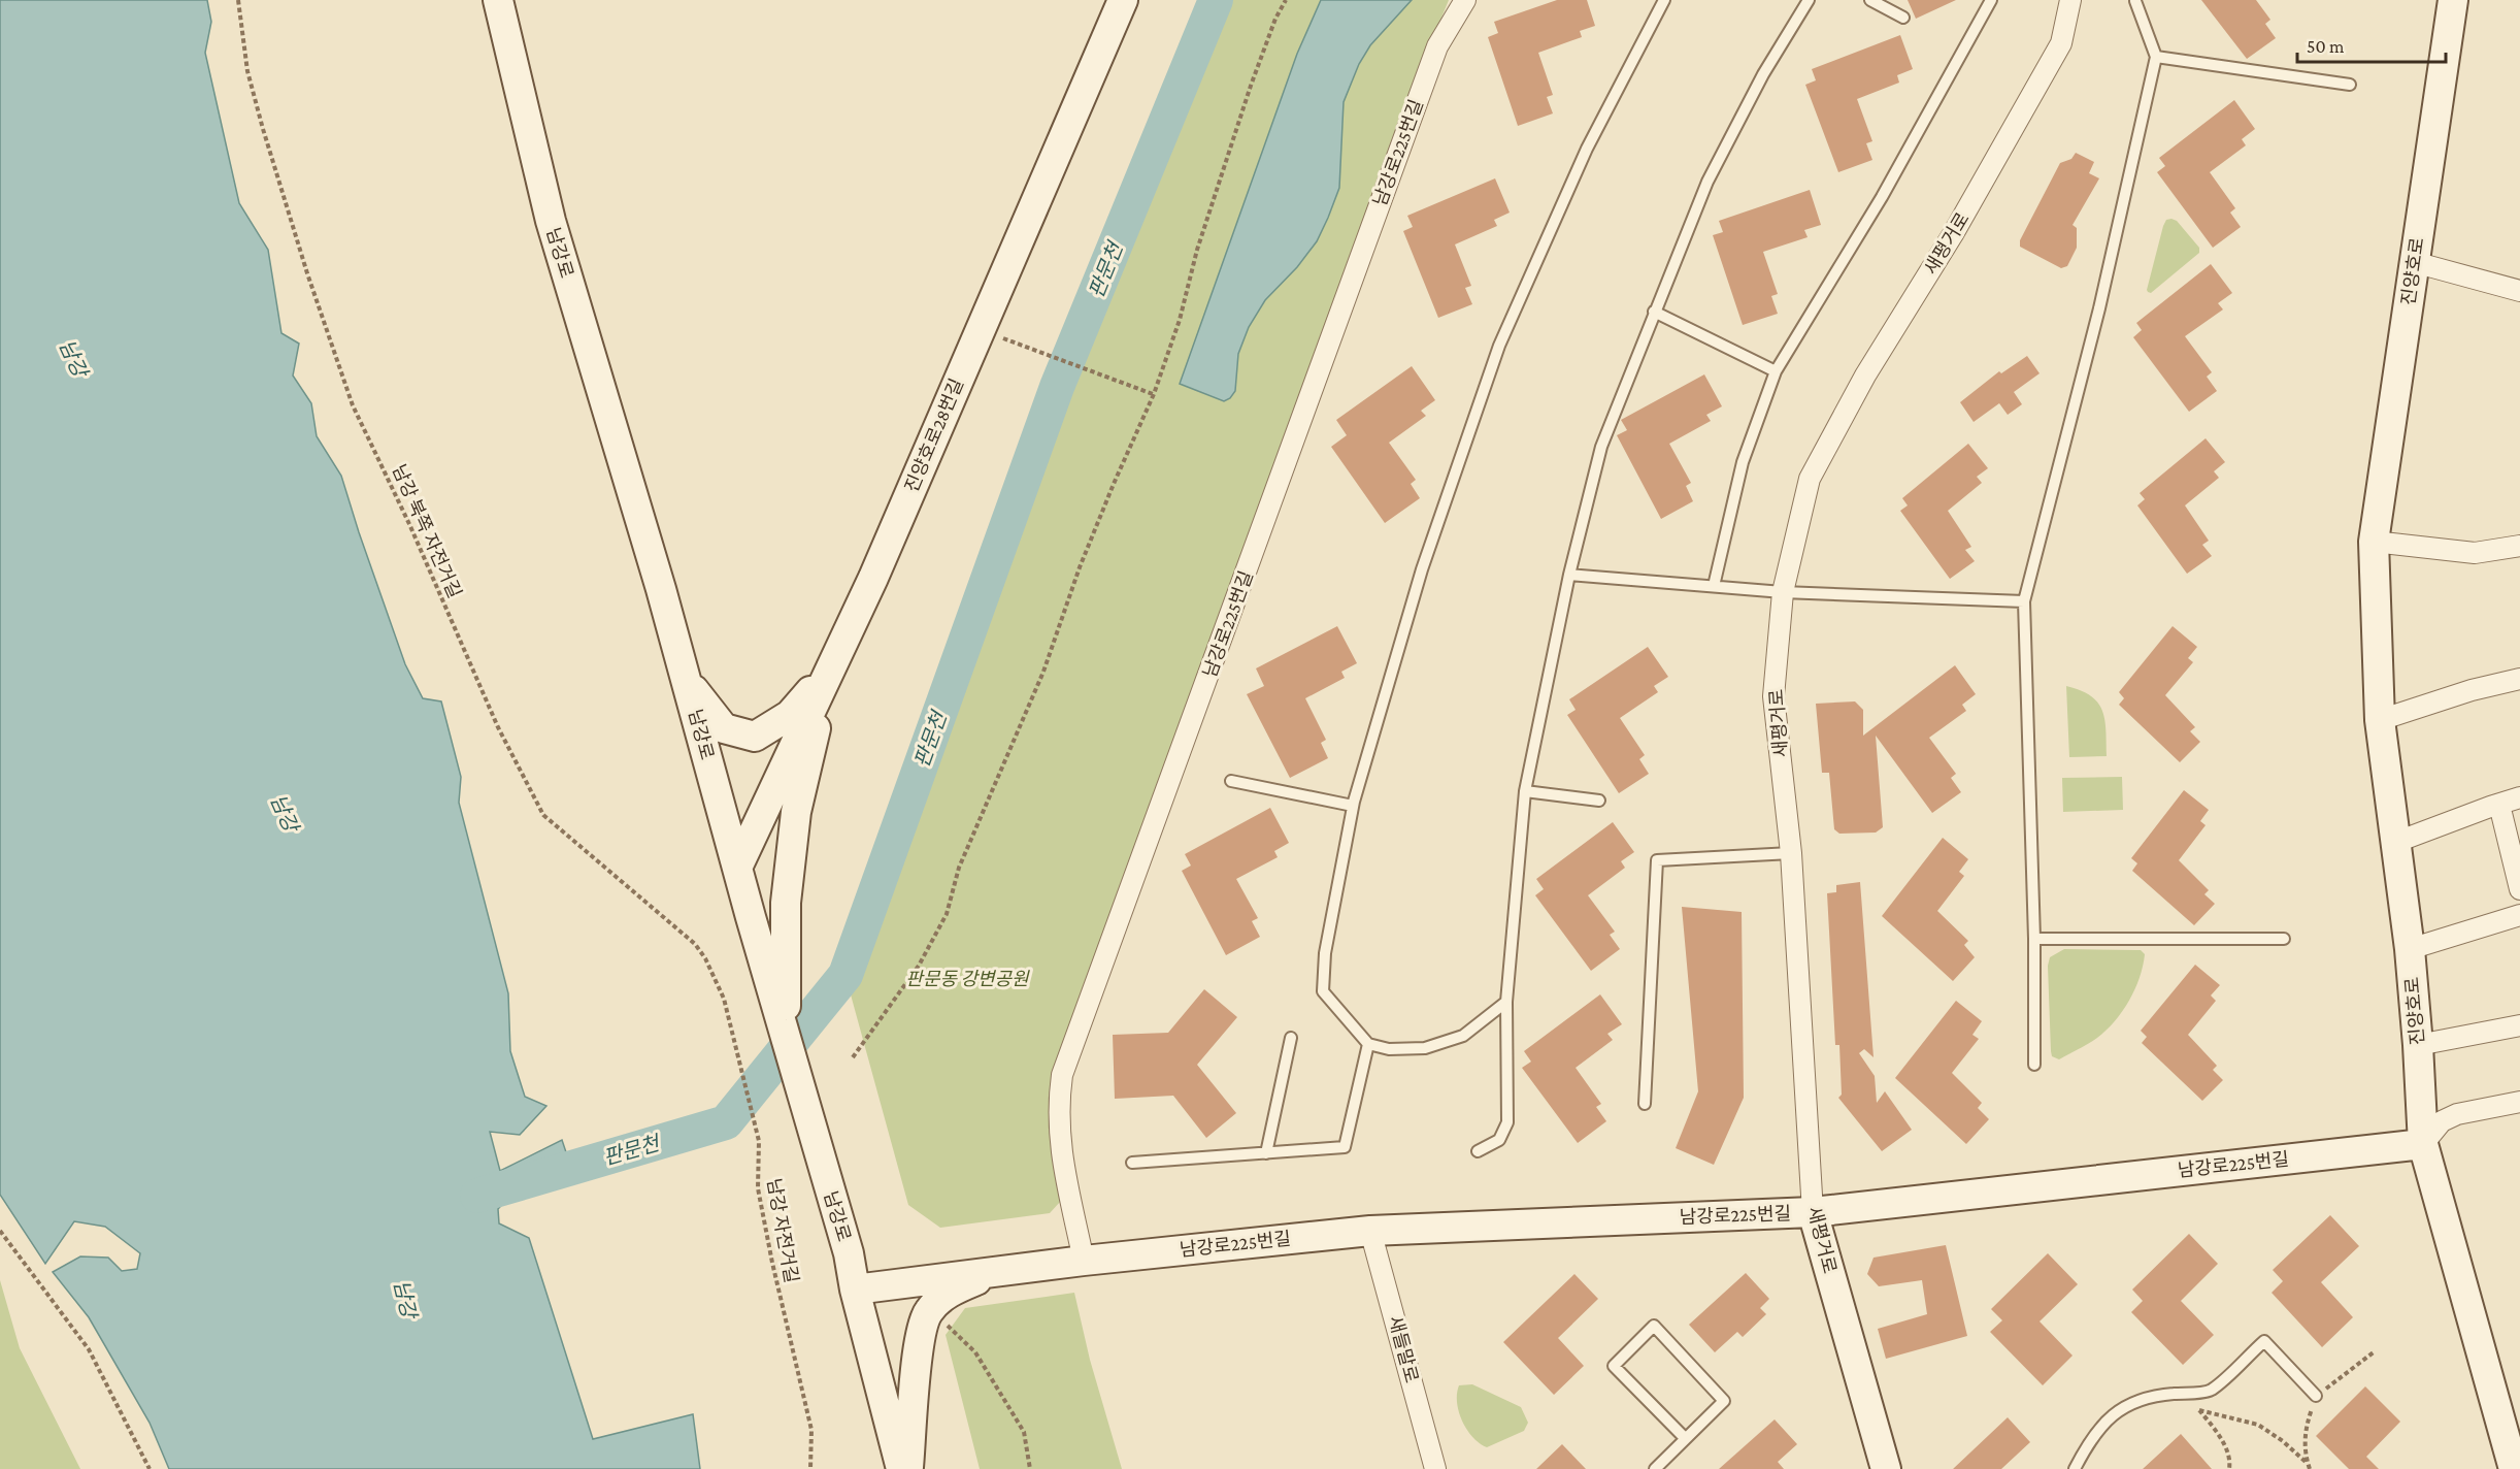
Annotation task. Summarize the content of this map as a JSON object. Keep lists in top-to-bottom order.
{
  "streets": {
    "street": [
      "남강로225번길",
      "새평거로",
      "남강로",
      "진양호로",
      "진양호로28번길",
      "새들말로"
    ],
    "path": ["남강 북쪽 자전거길", "남강 자전거길"]
  },
  "crossings": [
    ["남강로225번길", "새평거로"],
    ["남강로225번길", "남강로"],
    ["남강로225번길", "진양호로"],
    ["남강로225번길", "새들말로"],
    ["남강로", "진양호로28번길"],
    ["남강 북쪽 자전거길", "남강 자전거길"]
  ],
  "water": ["판문천", "남강"],
  "parks": ["판문동 강변공원"],
  "scale_bar": "50 m"
}
